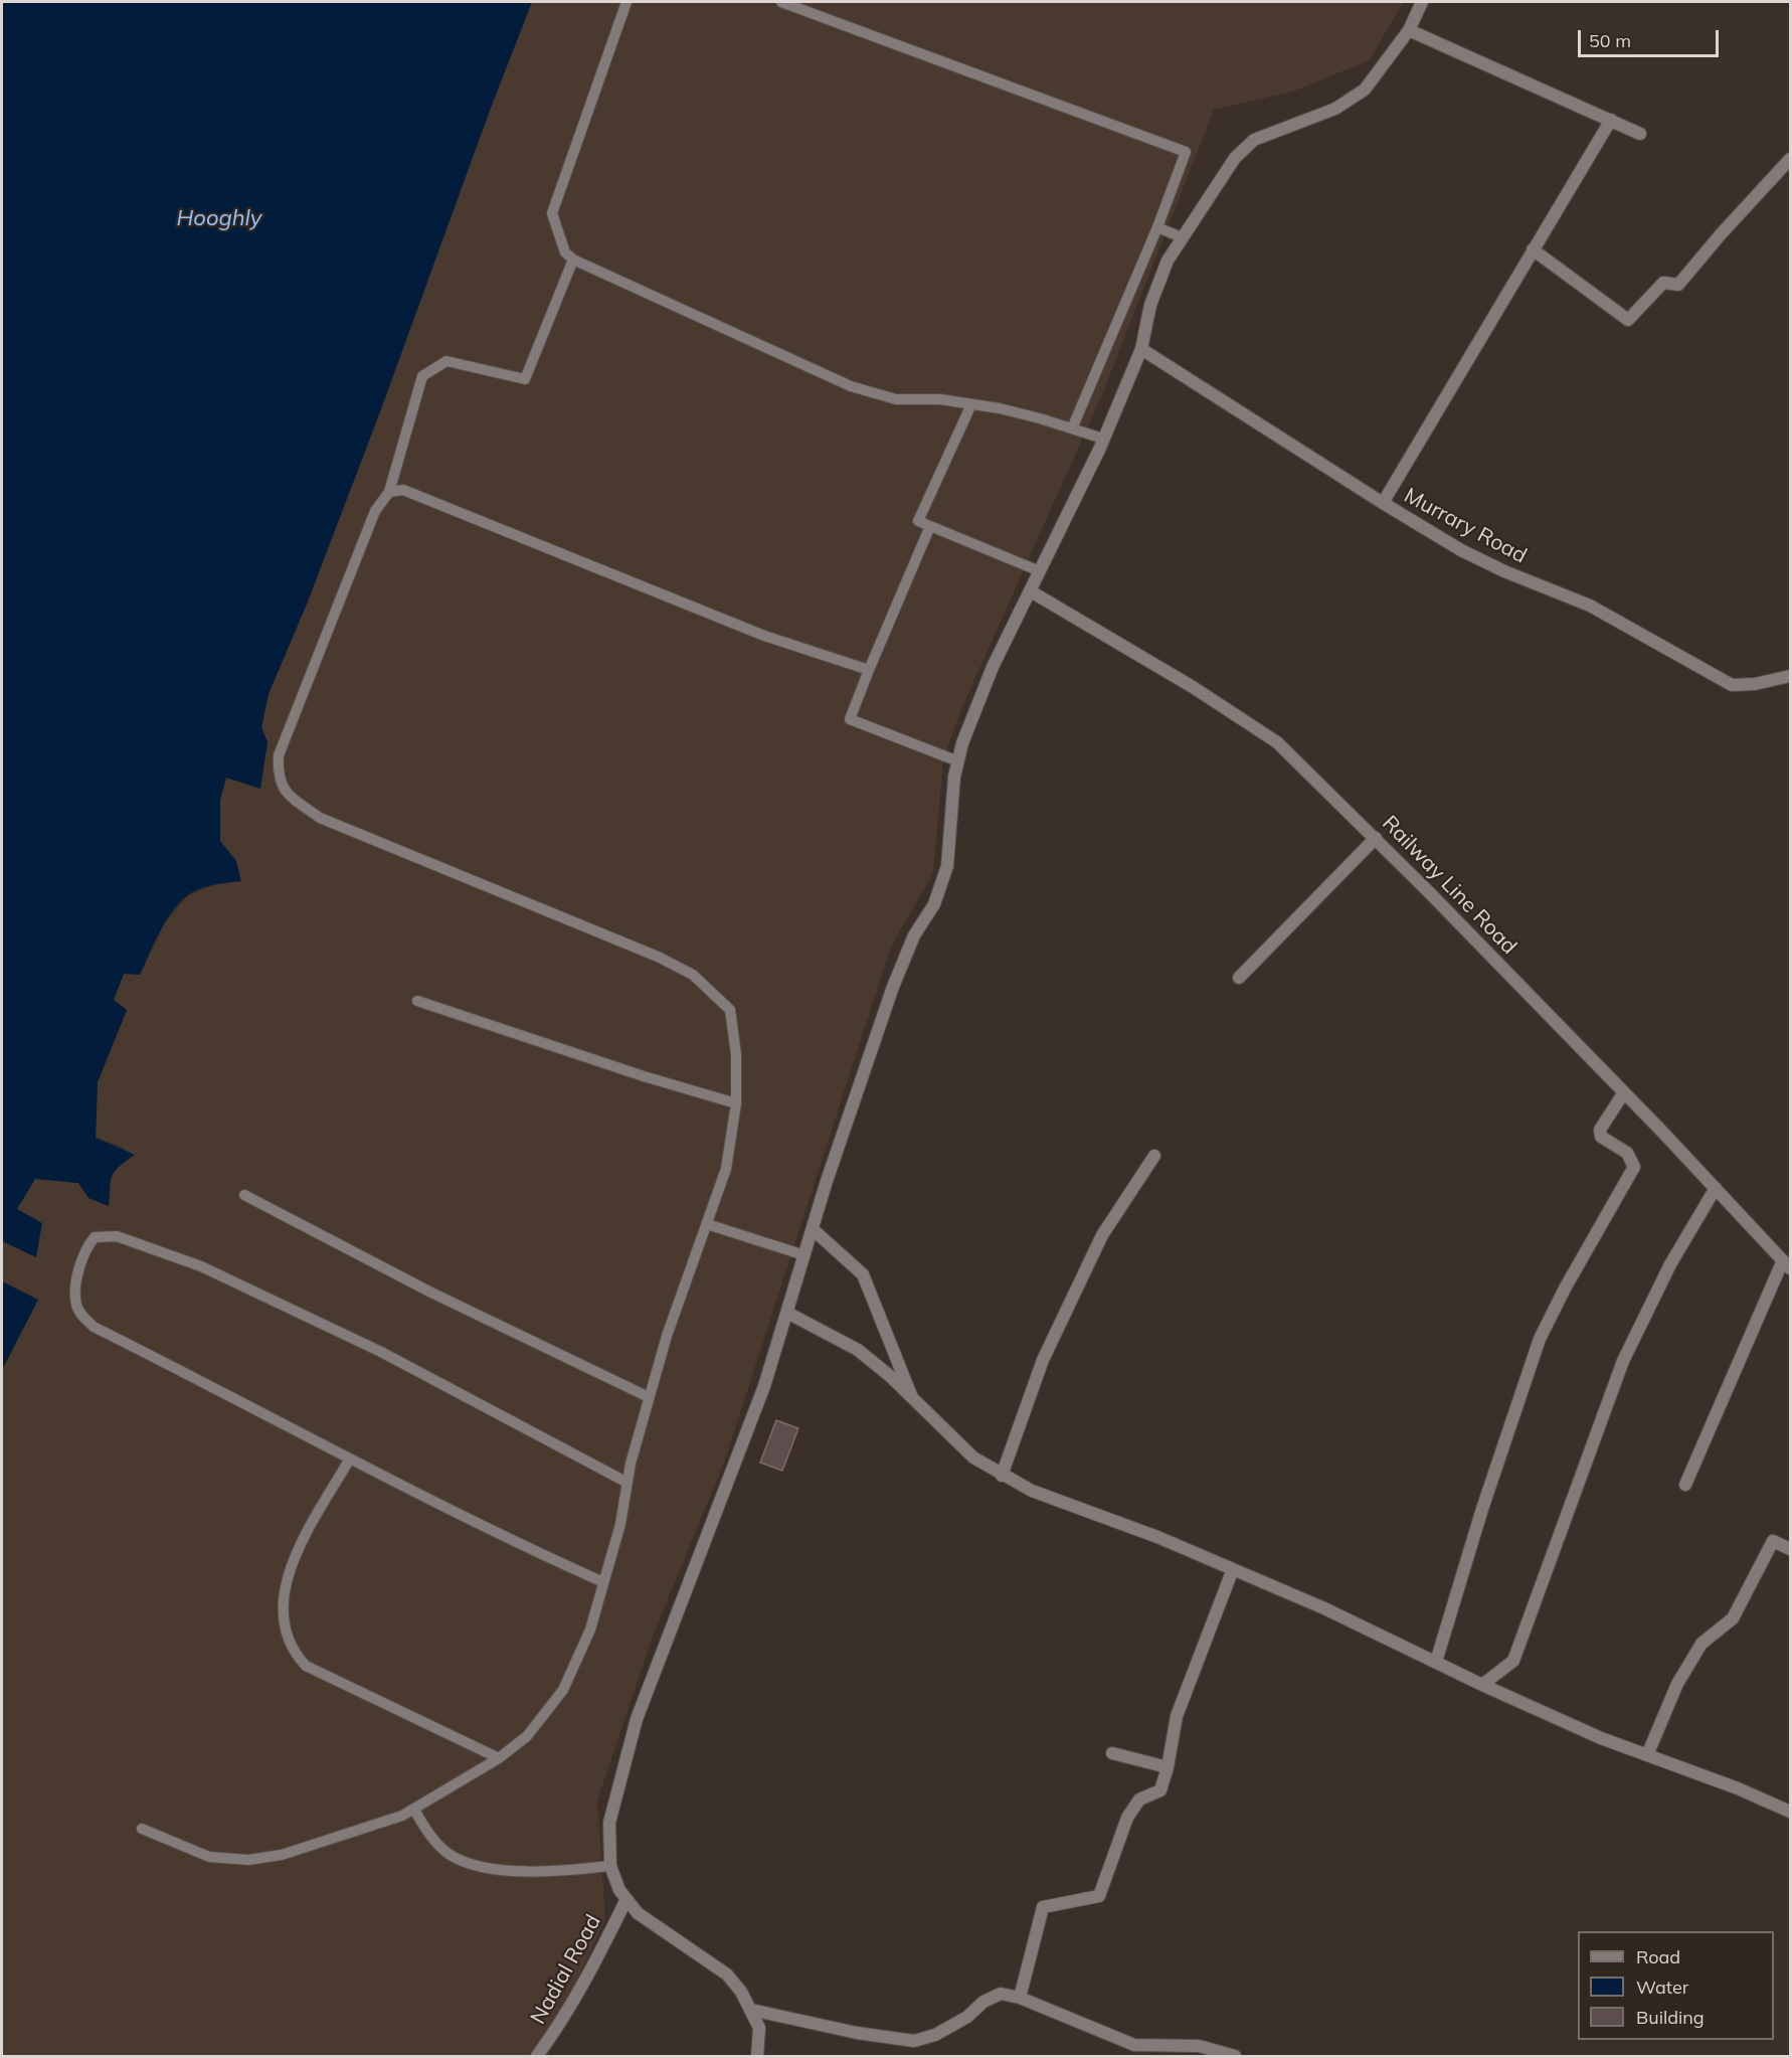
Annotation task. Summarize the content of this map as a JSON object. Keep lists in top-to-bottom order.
{
  "streets": {
    "street": ["Murrary Road", "Railway Line Road", "Nadial Road"]
  },
  "water": ["Hooghly"],
  "legend": ["Road", "Water", "Building"],
  "scale_bar": "50 m"
}
